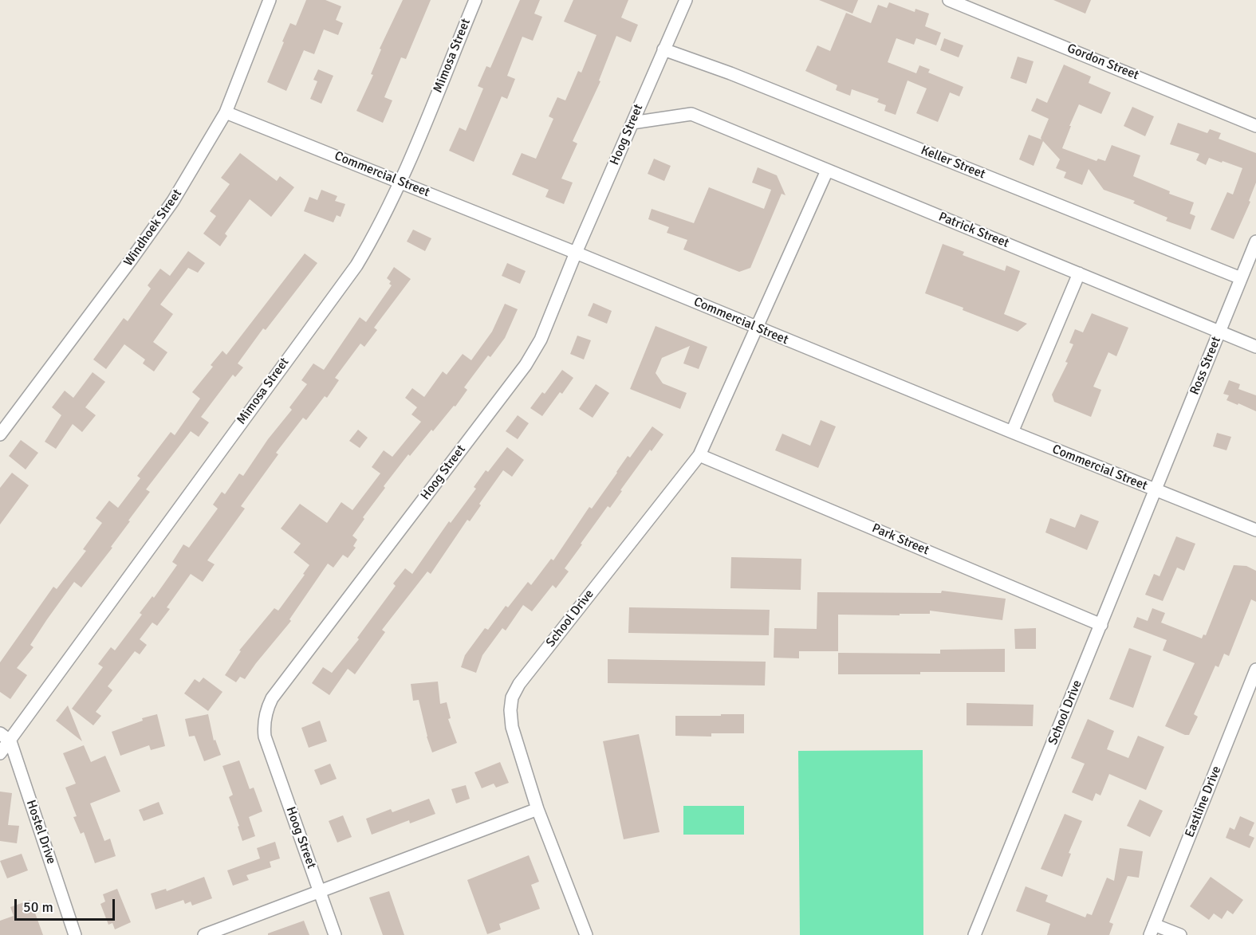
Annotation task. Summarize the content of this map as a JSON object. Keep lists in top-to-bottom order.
{
  "streets": {
    "street": [
      "Mimosa Street",
      "Gordon Street",
      "Hoog Street",
      "Keller Street",
      "Commercial Street",
      "Windhoek Street",
      "Patrick Street",
      "Ross Street",
      "Park Street",
      "School Drive",
      "Eastline Drive",
      "Hostel Drive"
    ]
  },
  "crossings": [
    ["Mimosa Street", "Commercial Street"],
    ["Mimosa Street", "Hostel Drive"],
    ["Hoog Street", "Keller Street"],
    ["Hoog Street", "Commercial Street"],
    ["Hoog Street", "Patrick Street"],
    ["Keller Street", "Ross Street"],
    ["Commercial Street", "Windhoek Street"],
    ["Commercial Street", "Ross Street"],
    ["Commercial Street", "School Drive"],
    ["Patrick Street", "Ross Street"],
    ["Patrick Street", "School Drive"],
    ["Ross Street", "School Drive"],
    ["Park Street", "School Drive"]
  ],
  "scale_bar": "50 m"
}
